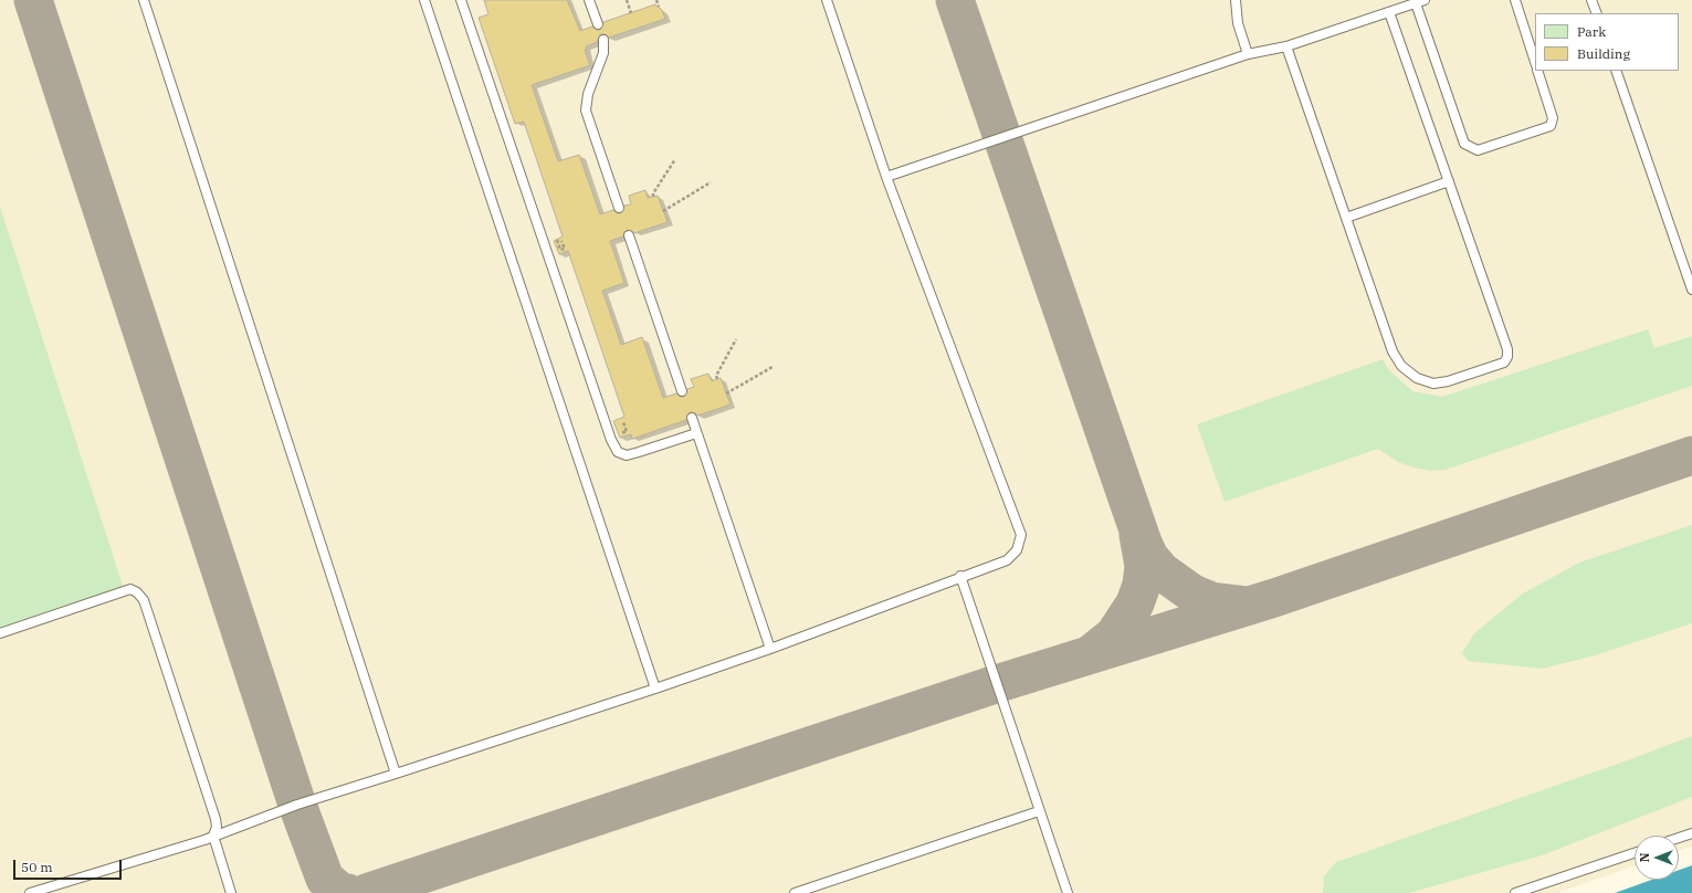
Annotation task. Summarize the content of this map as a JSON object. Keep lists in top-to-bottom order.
{
  "legend": ["Park", "Building"],
  "scale_bar": "50 m",
  "north": "left"
}
